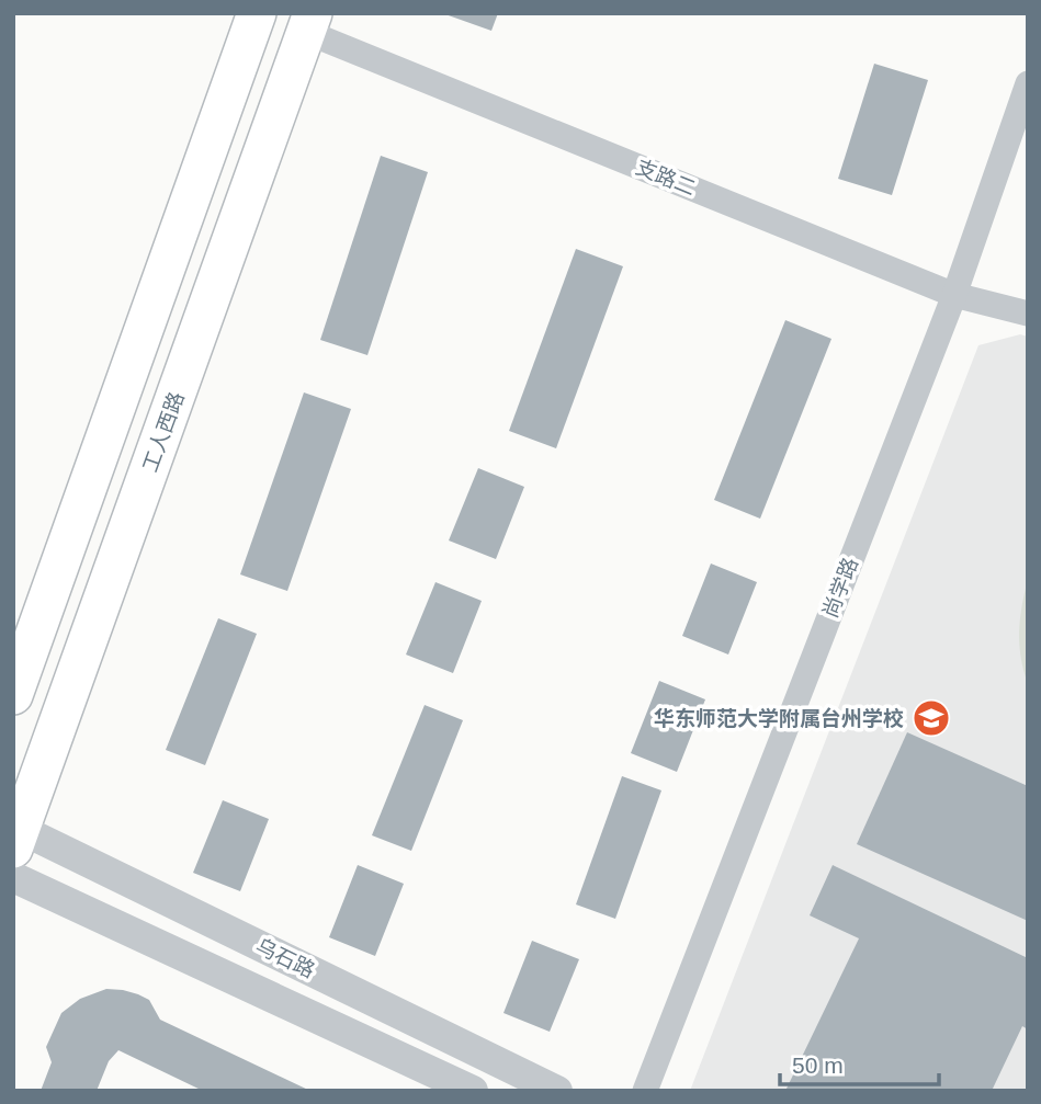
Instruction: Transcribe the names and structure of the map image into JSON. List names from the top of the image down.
{
  "streets": {
    "main road": ["工人西路"],
    "street": ["支路二", "尚学路", "乌石路"]
  },
  "crossings": [
    ["支路二", "工人西路"],
    ["支路二", "尚学路"],
    ["工人西路", "乌石路"]
  ],
  "places": {
    "school or university": ["华东师范大学附属台州学校"]
  },
  "scale_bar": "50 m"
}
